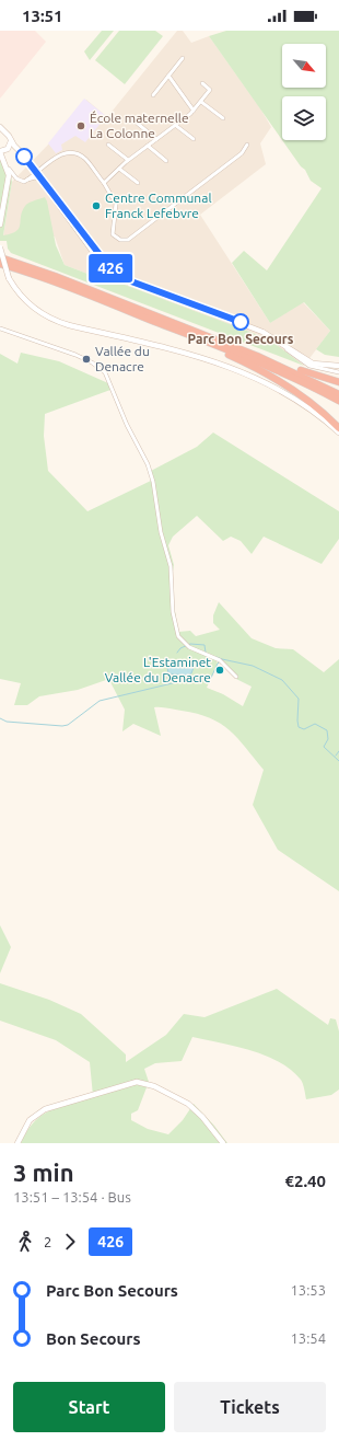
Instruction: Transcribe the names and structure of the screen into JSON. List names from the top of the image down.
{
  "places": [
    "École maternelle La Colonne",
    "Centre Communal Franck Lefebvre",
    "Parc Bon Secours",
    "Vallée du Denacre",
    "L'Estaminet Vallée du Denacre"
  ],
  "lines": ["bus line 426"],
  "north": "bottom right",
  "page": {
    "status": "13:51",
    "on_map": "426",
    "heading": ["3 min", "13:51 – 13:54 · Bus", "€2.40"],
    "legs": ["2", "426"],
    "list": [
      {
        "name": "Parc Bon Secours",
        "value": "13:53"
      },
      {
        "name": "Bon Secours",
        "value": "13:54"
      }
    ],
    "buttons": ["Start", "Tickets"]
  }
}
